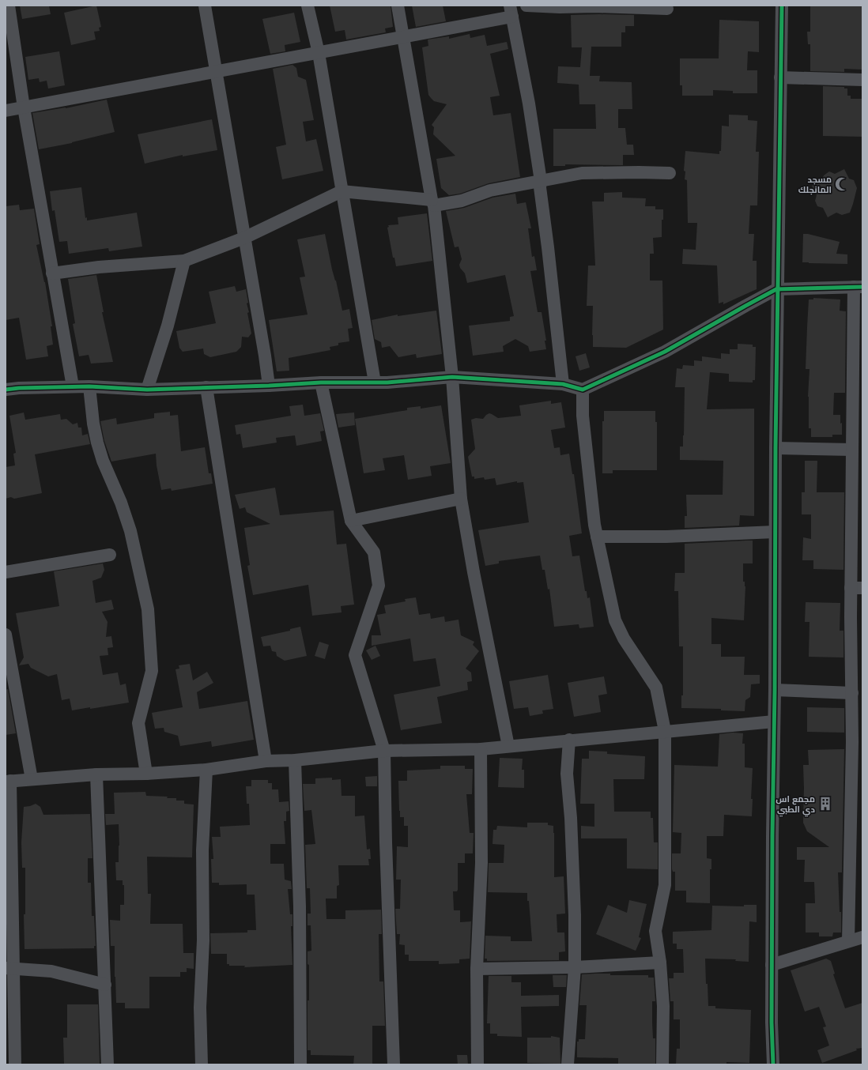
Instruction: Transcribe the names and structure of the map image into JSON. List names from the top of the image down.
{
  "places": {
    "mosque": ["مسجد المانجلك"],
    "building": ["مجمع اس دي الطبي"]
  }
}
